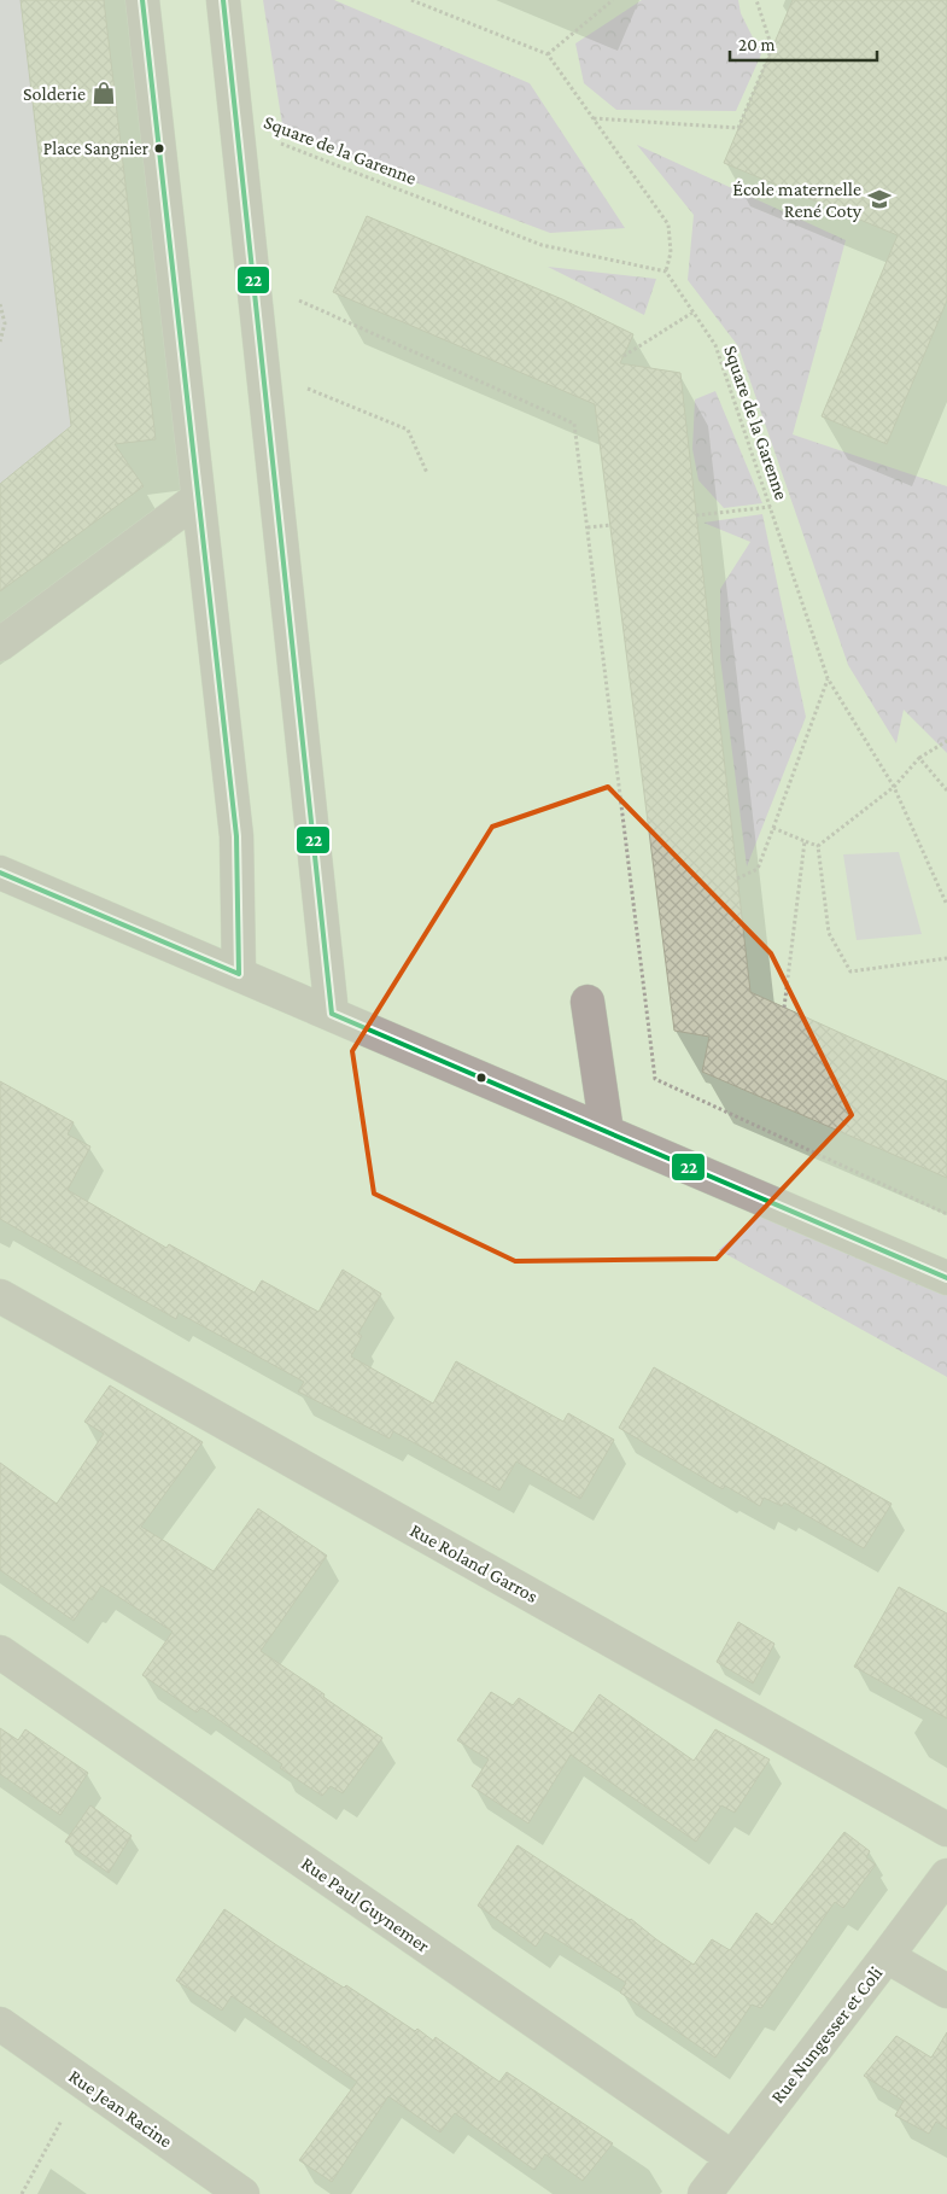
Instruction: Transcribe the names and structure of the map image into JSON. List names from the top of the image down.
{
  "streets": {
    "street": [
      "Rue Roland Garros",
      "Rue Paul Guynemer",
      "Rue Nungesser et Coli",
      "Rue Jean Racine"
    ],
    "path": ["Square de la Garenne"]
  },
  "crossings": [
    ["Rue Paul Guynemer", "Rue Nungesser et Coli"]
  ],
  "places": {
    "shop": ["Solderie"],
    "other": ["Place Sangnier"],
    "school or university": ["École maternelle René Coty"]
  },
  "lines": ["transit line 22"],
  "scale_bar": "20 m"
}
